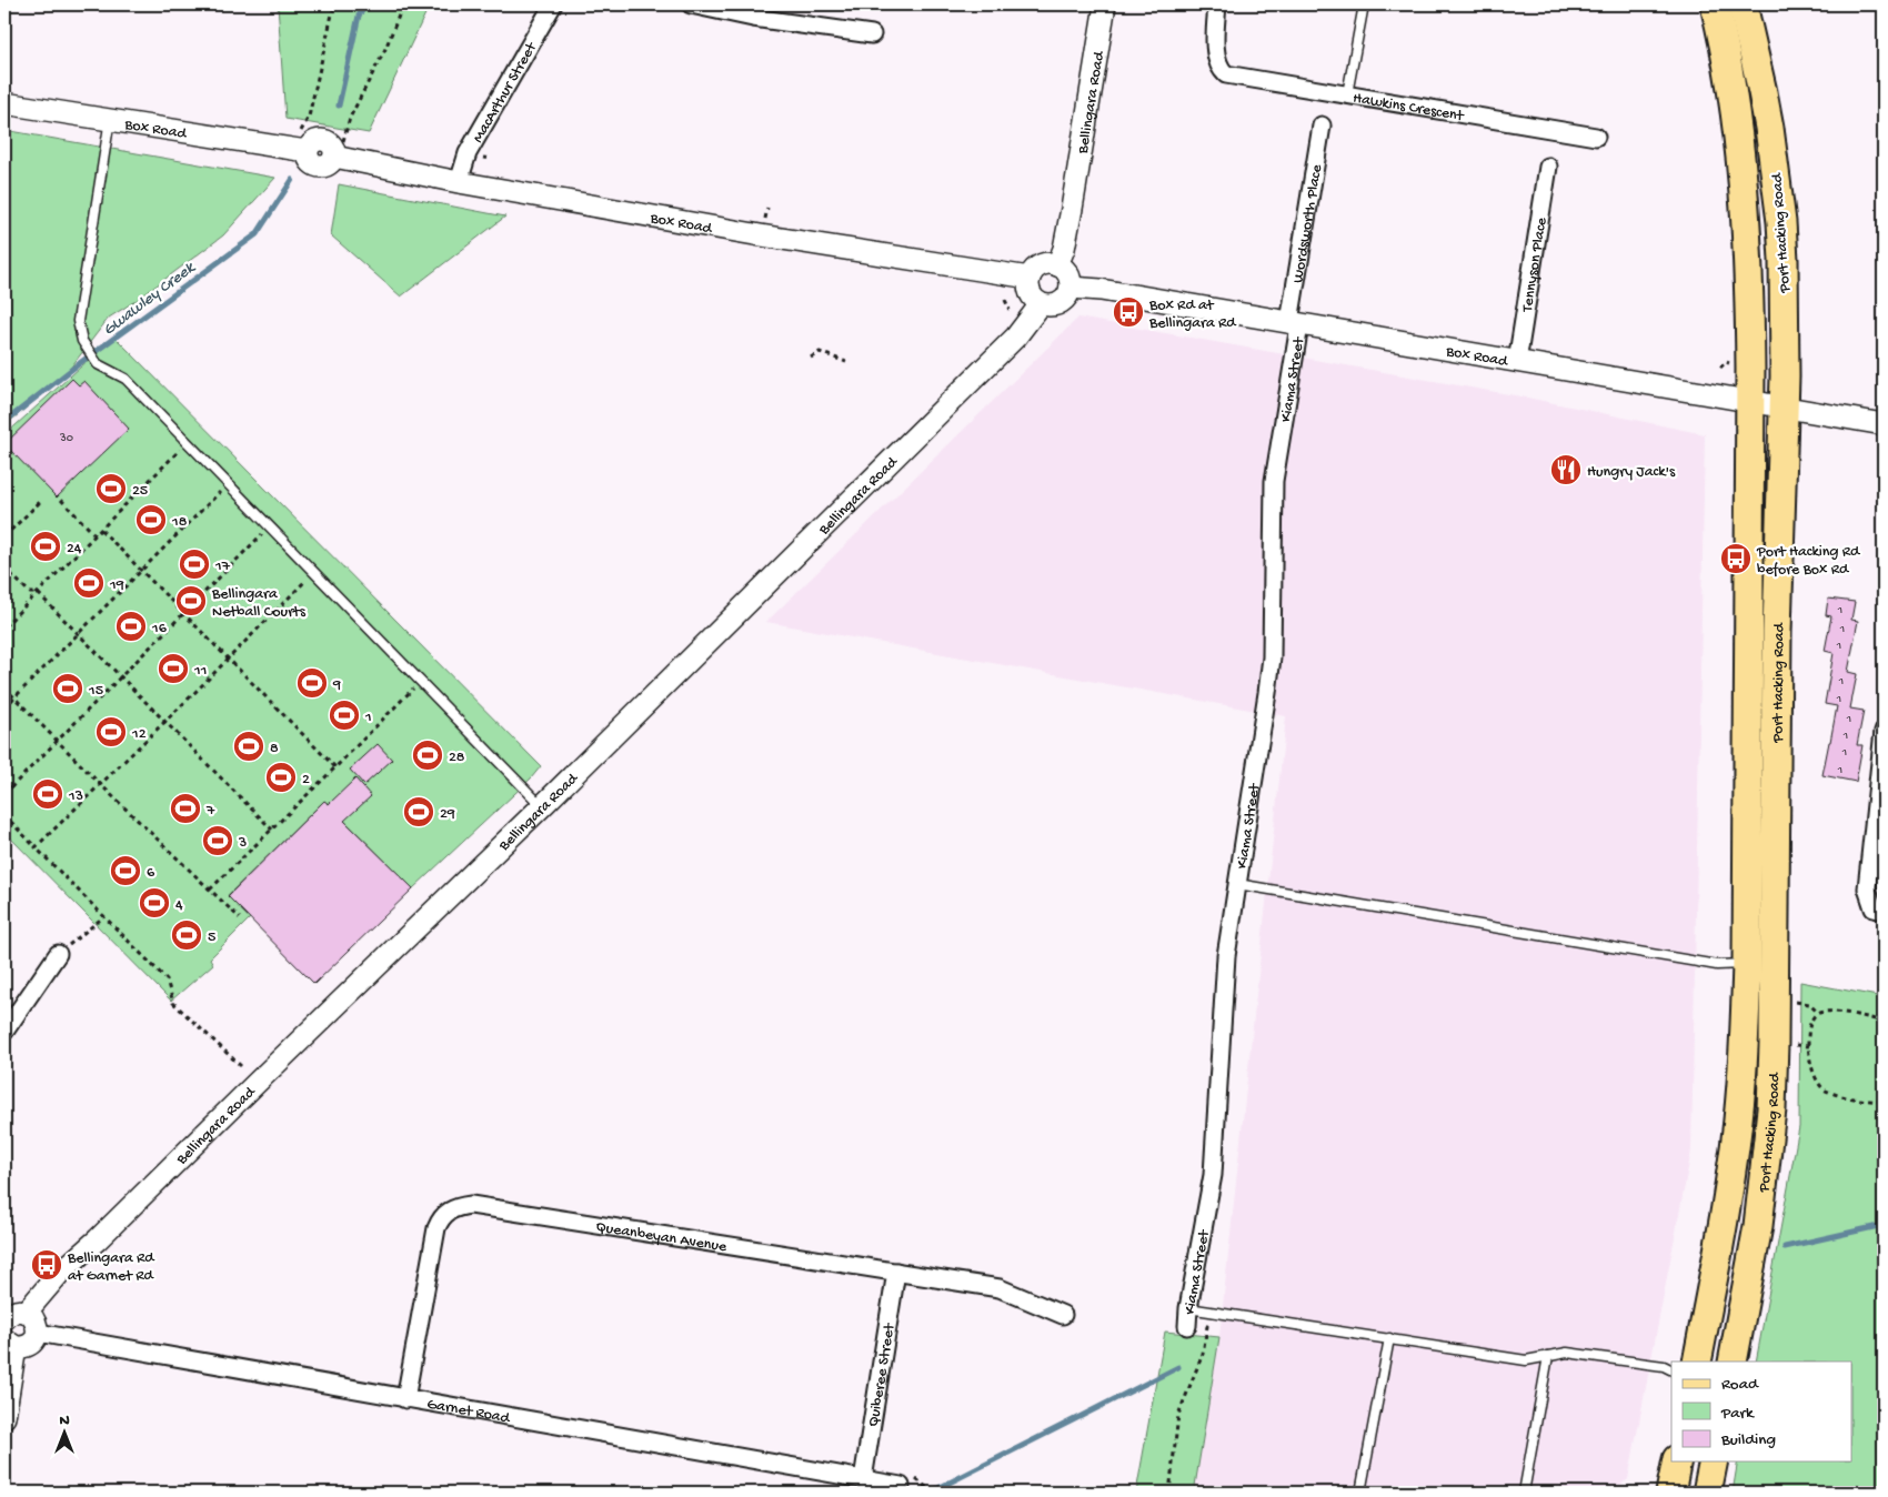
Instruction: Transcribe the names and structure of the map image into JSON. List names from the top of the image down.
{
  "streets": {
    "main road": ["Port Hacking Road"],
    "street": [
      "MacArthur Street",
      "Bellingara Road",
      "Hawkins Crescent",
      "Box Road",
      "Wordsworth Place",
      "Tennyson Place",
      "Kiama Street",
      "Queanbeyan Avenue",
      "Quiberee Street",
      "Garnet Road"
    ]
  },
  "crossings": [
    ["MacArthur Street", "Box Road"],
    ["Bellingara Road", "Box Road"],
    ["Box Road", "Wordsworth Place"],
    ["Box Road", "Port Hacking Road"],
    ["Box Road", "Tennyson Place"],
    ["Box Road", "Kiama Street"],
    ["Wordsworth Place", "Kiama Street"],
    ["Queanbeyan Avenue", "Quiberee Street"],
    ["Queanbeyan Avenue", "Garnet Road"],
    ["Quiberee Street", "Garnet Road"]
  ],
  "water": ["Gwawley Creek"],
  "places": {
    "bus stop": ["Box Rd at Bellingara Rd", "Port Hacking Rd before Box Rd", "Bellingara Rd at Garnet Rd"],
    "restaurant": ["Hungry Jack's"],
    "sports": [
      "25",
      "18",
      "24",
      "17",
      "19",
      "Bellingara Netball Courts",
      "16",
      "11",
      "9",
      "15",
      "1",
      "12",
      "8",
      "28",
      "2",
      "13",
      "7",
      "29",
      "3",
      "6",
      "4",
      "5"
    ]
  },
  "house_numbers": [
    "30",
    "1",
    "1",
    "1",
    "1",
    "1",
    "1",
    "1",
    "1",
    "1"
  ],
  "legend": ["Road", "Park", "Building"],
  "north": "top"
}
